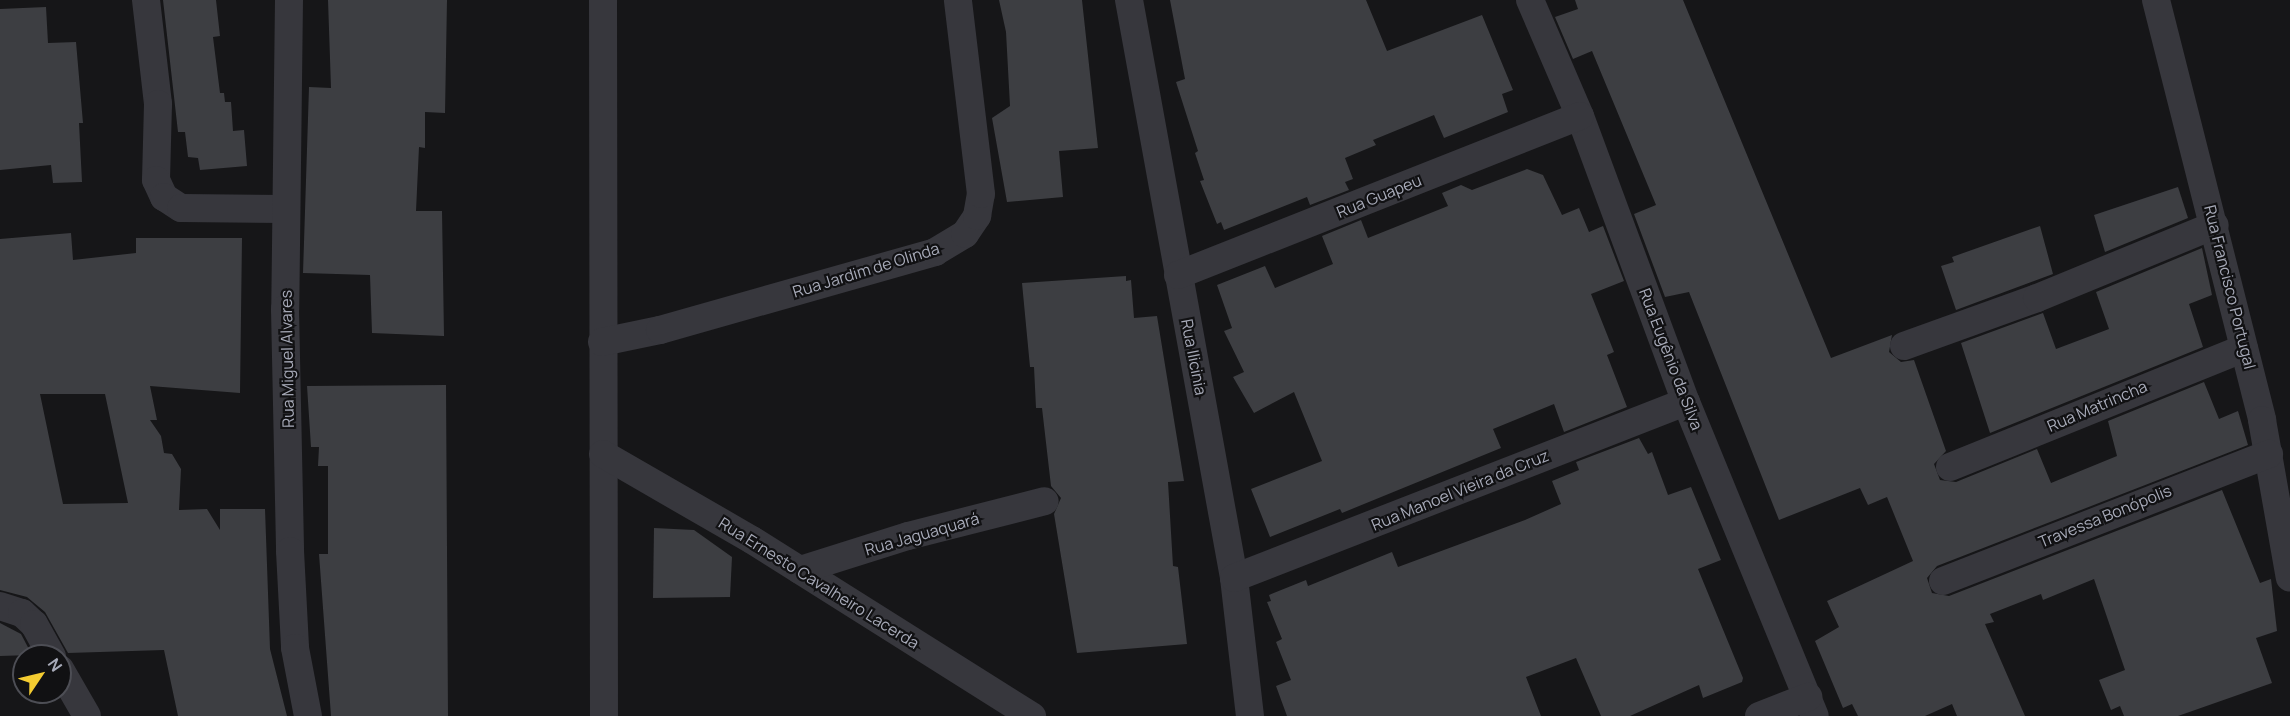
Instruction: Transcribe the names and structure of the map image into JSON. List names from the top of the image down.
{
  "streets": {
    "street": [
      "Rua Guapeu",
      "Rua Jardim de Olinda",
      "Rua Francisco Portugal",
      "Rua Ilicinia",
      "Rua Miguel Alvares",
      "Rua Eugênio da Silva",
      "Rua Matrincha",
      "Rua Manoel Vieira da Cruz",
      "Travessa Bonópolis",
      "Rua Jaguaquará",
      "Rua Ernesto Cavalheiro Lacerda"
    ]
  },
  "crossings": [
    ["Rua Guapeu", "Rua Ilicinia"],
    ["Rua Guapeu", "Rua Eugênio da Silva"],
    ["Rua Francisco Portugal", "Rua Matrincha"],
    ["Rua Francisco Portugal", "Travessa Bonópolis"],
    ["Rua Ilicinia", "Rua Manoel Vieira da Cruz"],
    ["Rua Eugênio da Silva", "Rua Manoel Vieira da Cruz"],
    ["Rua Jaguaquará", "Rua Ernesto Cavalheiro Lacerda"]
  ],
  "north": "top right"
}
